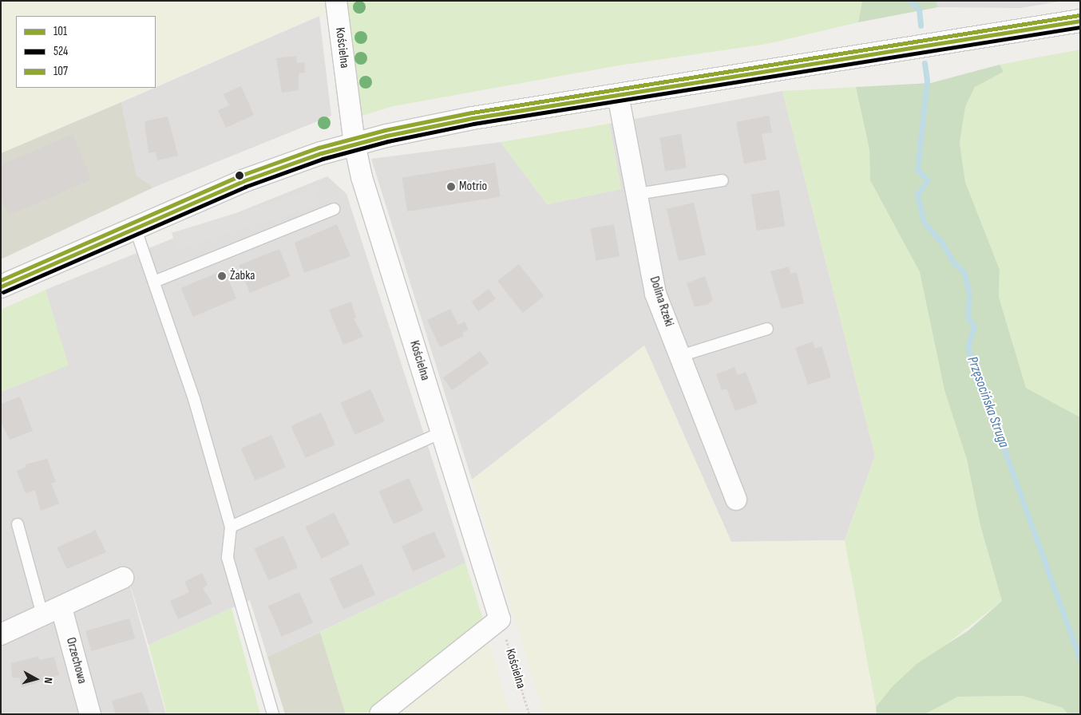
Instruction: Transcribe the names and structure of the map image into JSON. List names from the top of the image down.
{
  "streets": {
    "street": ["Kościelna", "Dolina Rzeki", "Orzechowa"]
  },
  "water": ["Przęsocińska Struga"],
  "places": ["Motrio", "Żabka"],
  "lines": ["transit line 107", "transit line 101", "transit line 524"],
  "legend": ["101", "524", "107"],
  "north": "right"
}
